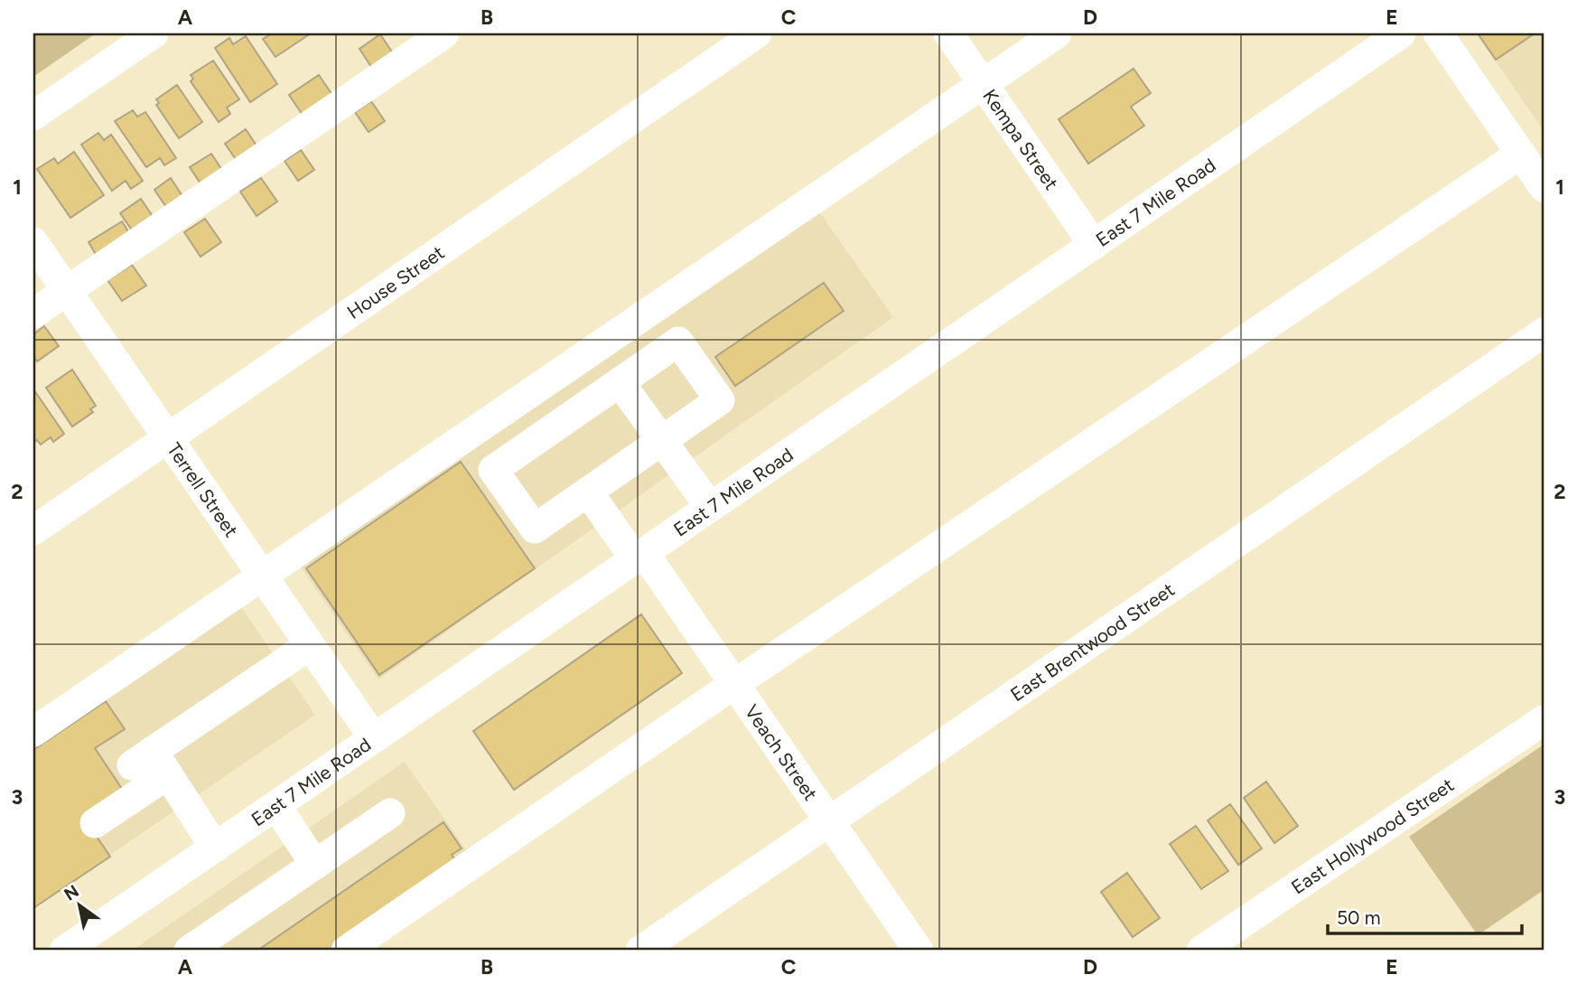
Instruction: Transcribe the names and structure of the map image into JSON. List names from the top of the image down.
{
  "streets": {
    "street": [
      "Kempa Street",
      "East 7 Mile Road",
      "House Street",
      "Terrell Street",
      "East Brentwood Street",
      "Veach Street",
      "East Hollywood Street"
    ]
  },
  "crossings": [
    ["Kempa Street", "East 7 Mile Road"],
    ["East 7 Mile Road", "Terrell Street"],
    ["East 7 Mile Road", "Veach Street"],
    ["House Street", "Terrell Street"],
    ["East Brentwood Street", "Veach Street"]
  ],
  "scale_bar": "50 m",
  "north": "top left",
  "grid": {
    "columns": [
      "A",
      "B",
      "C",
      "D",
      "E"
    ],
    "rows": ["1", "2", "3"]
  }
}
